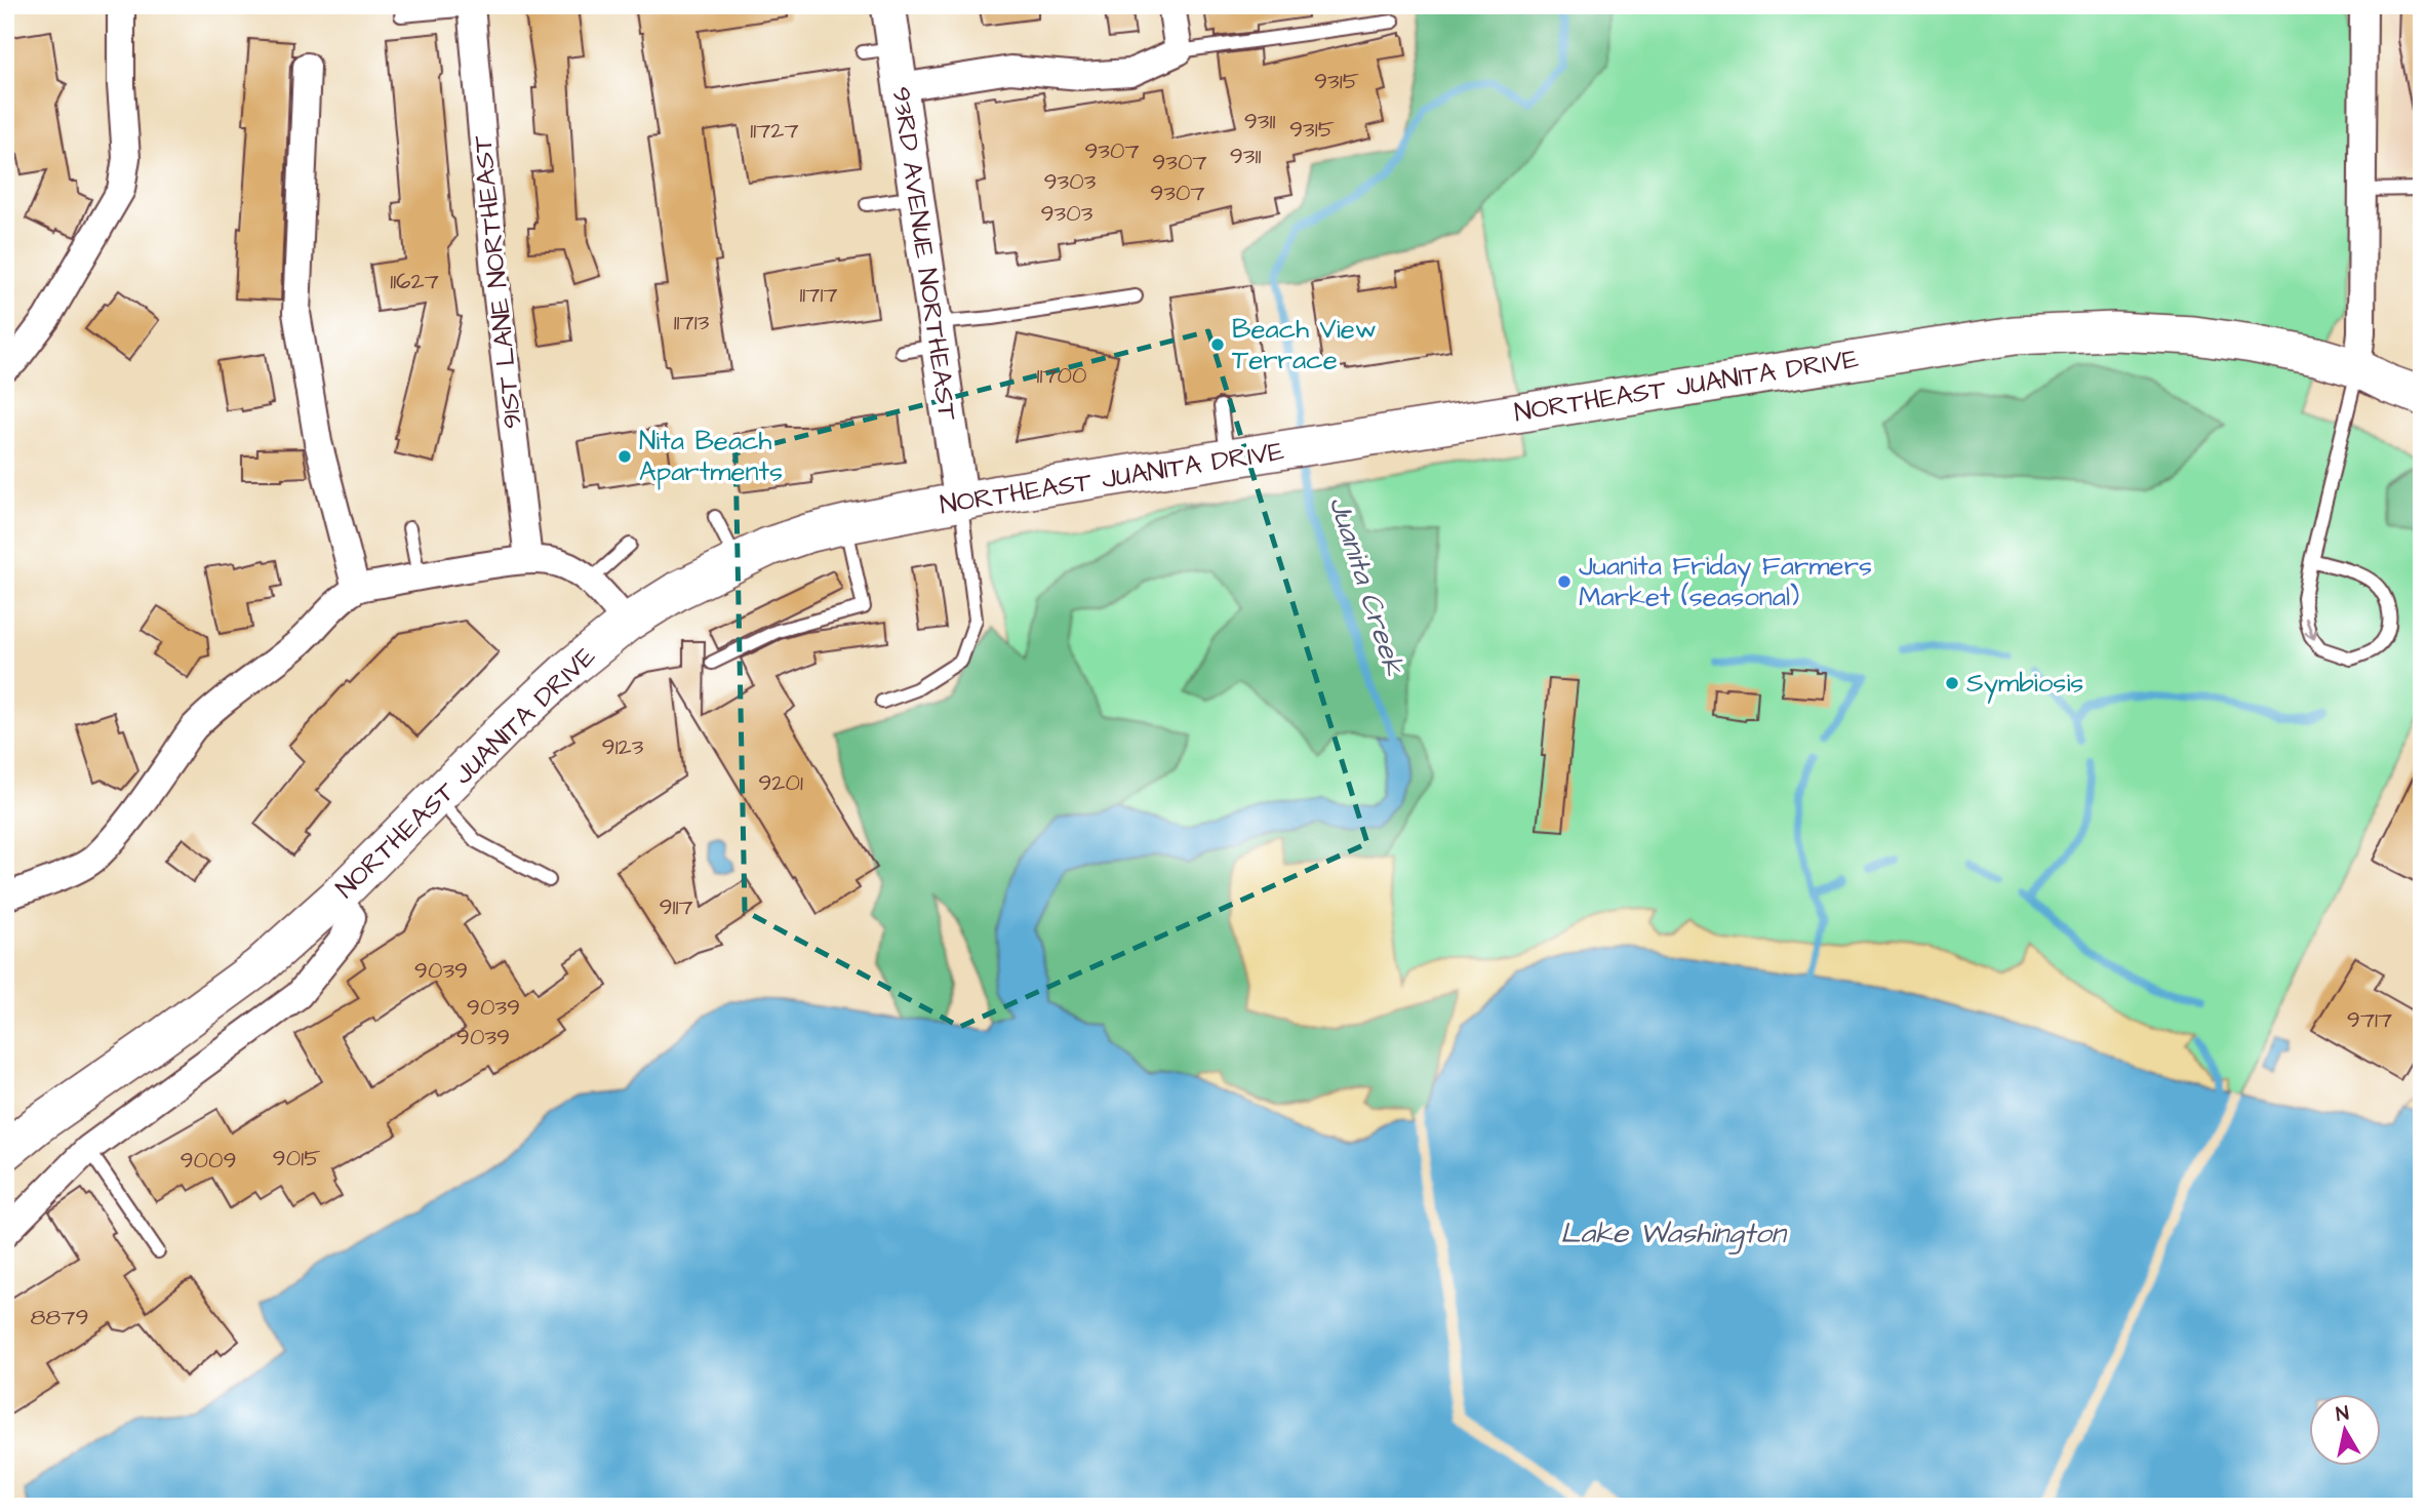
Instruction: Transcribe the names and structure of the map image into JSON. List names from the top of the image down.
{
  "streets": {
    "main road": ["NORTHEAST JUANITA DRIVE"],
    "street": ["93RD AVENUE NORTHEAST", "91ST LANE NORTHEAST"]
  },
  "crossings": [
    ["93RD AVENUE NORTHEAST", "NORTHEAST JUANITA DRIVE"]
  ],
  "water": ["Juanita Creek", "Lake Washington"],
  "places": [
    "Beach View Terrace",
    "Nita Beach Apartments",
    "Juanita Friday Farmers Market (seasonal)",
    "Symbiosis"
  ],
  "house_numbers": [
    "9315",
    "9311",
    "9315",
    "11727",
    "9307",
    "9311",
    "9307",
    "9303",
    "9307",
    "9303",
    "11627",
    "11717",
    "11713",
    "11700",
    "9123",
    "9201",
    "9117",
    "9039",
    "9039",
    "9717",
    "9039",
    "9015",
    "9009",
    "8879"
  ],
  "north": "top"
}
